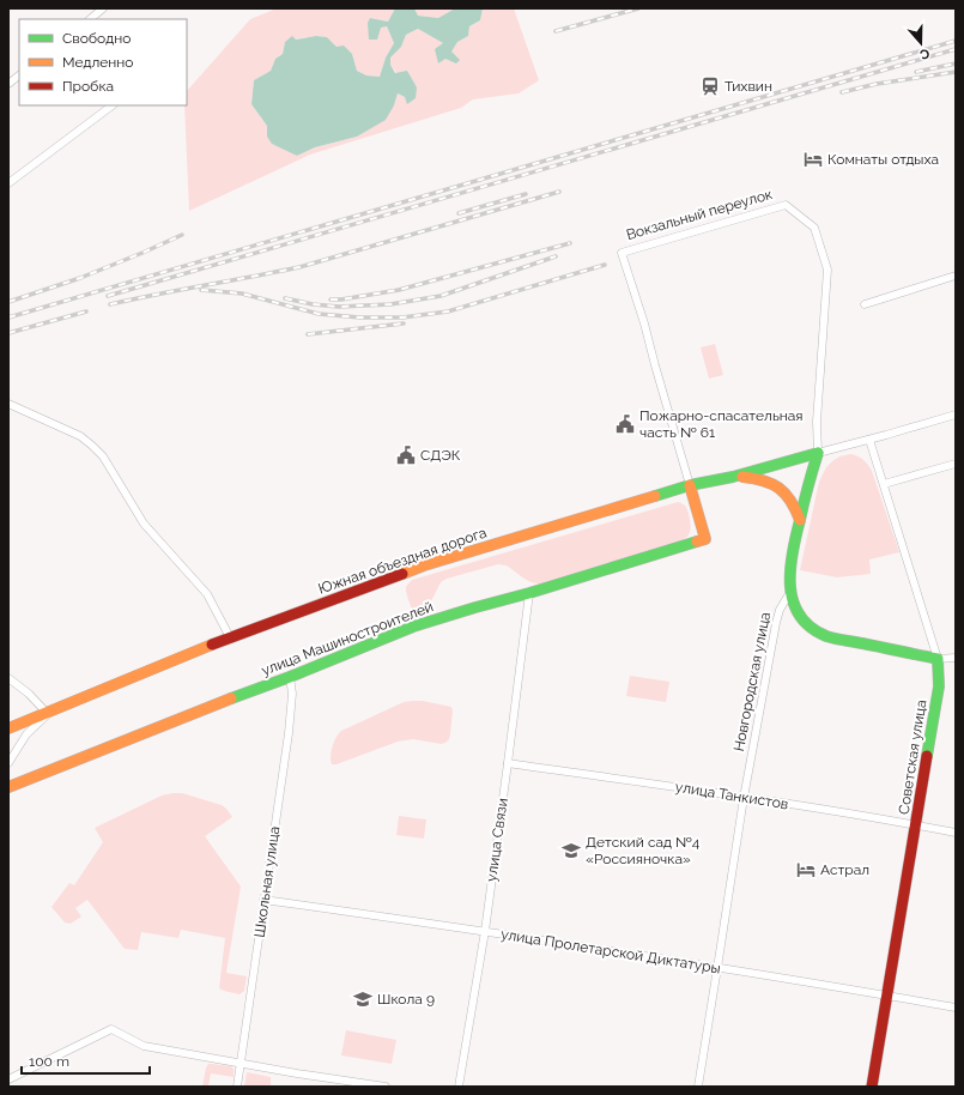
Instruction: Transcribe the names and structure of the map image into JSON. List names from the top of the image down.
{
  "streets": {
    "main road": [
      "Вокзальный переулок",
      "Южная объездная дорога",
      "улица Машиностроителей",
      "Новгородская улица",
      "Советская улица"
    ],
    "street": [
      "улица Танкистов",
      "улица Связи",
      "Школьная улица",
      "улица Пролетарской Диктатуры"
    ]
  },
  "crossings": [
    ["Вокзальный переулок", "Южная объездная дорога"],
    ["Вокзальный переулок", "улица Машиностроителей"],
    ["Вокзальный переулок", "Новгородская улица"],
    ["Южная объездная дорога", "Новгородская улица"],
    ["улица Машиностроителей", "улица Связи"],
    ["улица Машиностроителей", "Школьная улица"],
    ["Новгородская улица", "улица Танкистов"],
    ["Новгородская улица", "улица Пролетарской Диктатуры"],
    ["Советская улица", "улица Танкистов"],
    ["Советская улица", "улица Пролетарской Диктатуры"],
    ["улица Танкистов", "улица Связи"],
    ["улица Связи", "улица Пролетарской Диктатуры"],
    ["Школьная улица", "улица Пролетарской Диктатуры"]
  ],
  "places": {
    "station": ["Тихвин"],
    "hotel": ["Комнаты отдыха", "Астрал"],
    "public building": ["Пожарно-спасательная часть № 61", "СДЭК"],
    "school or university": ["Детский сад №4 «Россияночка»", "Школа 9"]
  },
  "legend": ["Свободно", "Медленно", "Пробка"],
  "scale_bar": "100 m",
  "north": "bottom"
}
